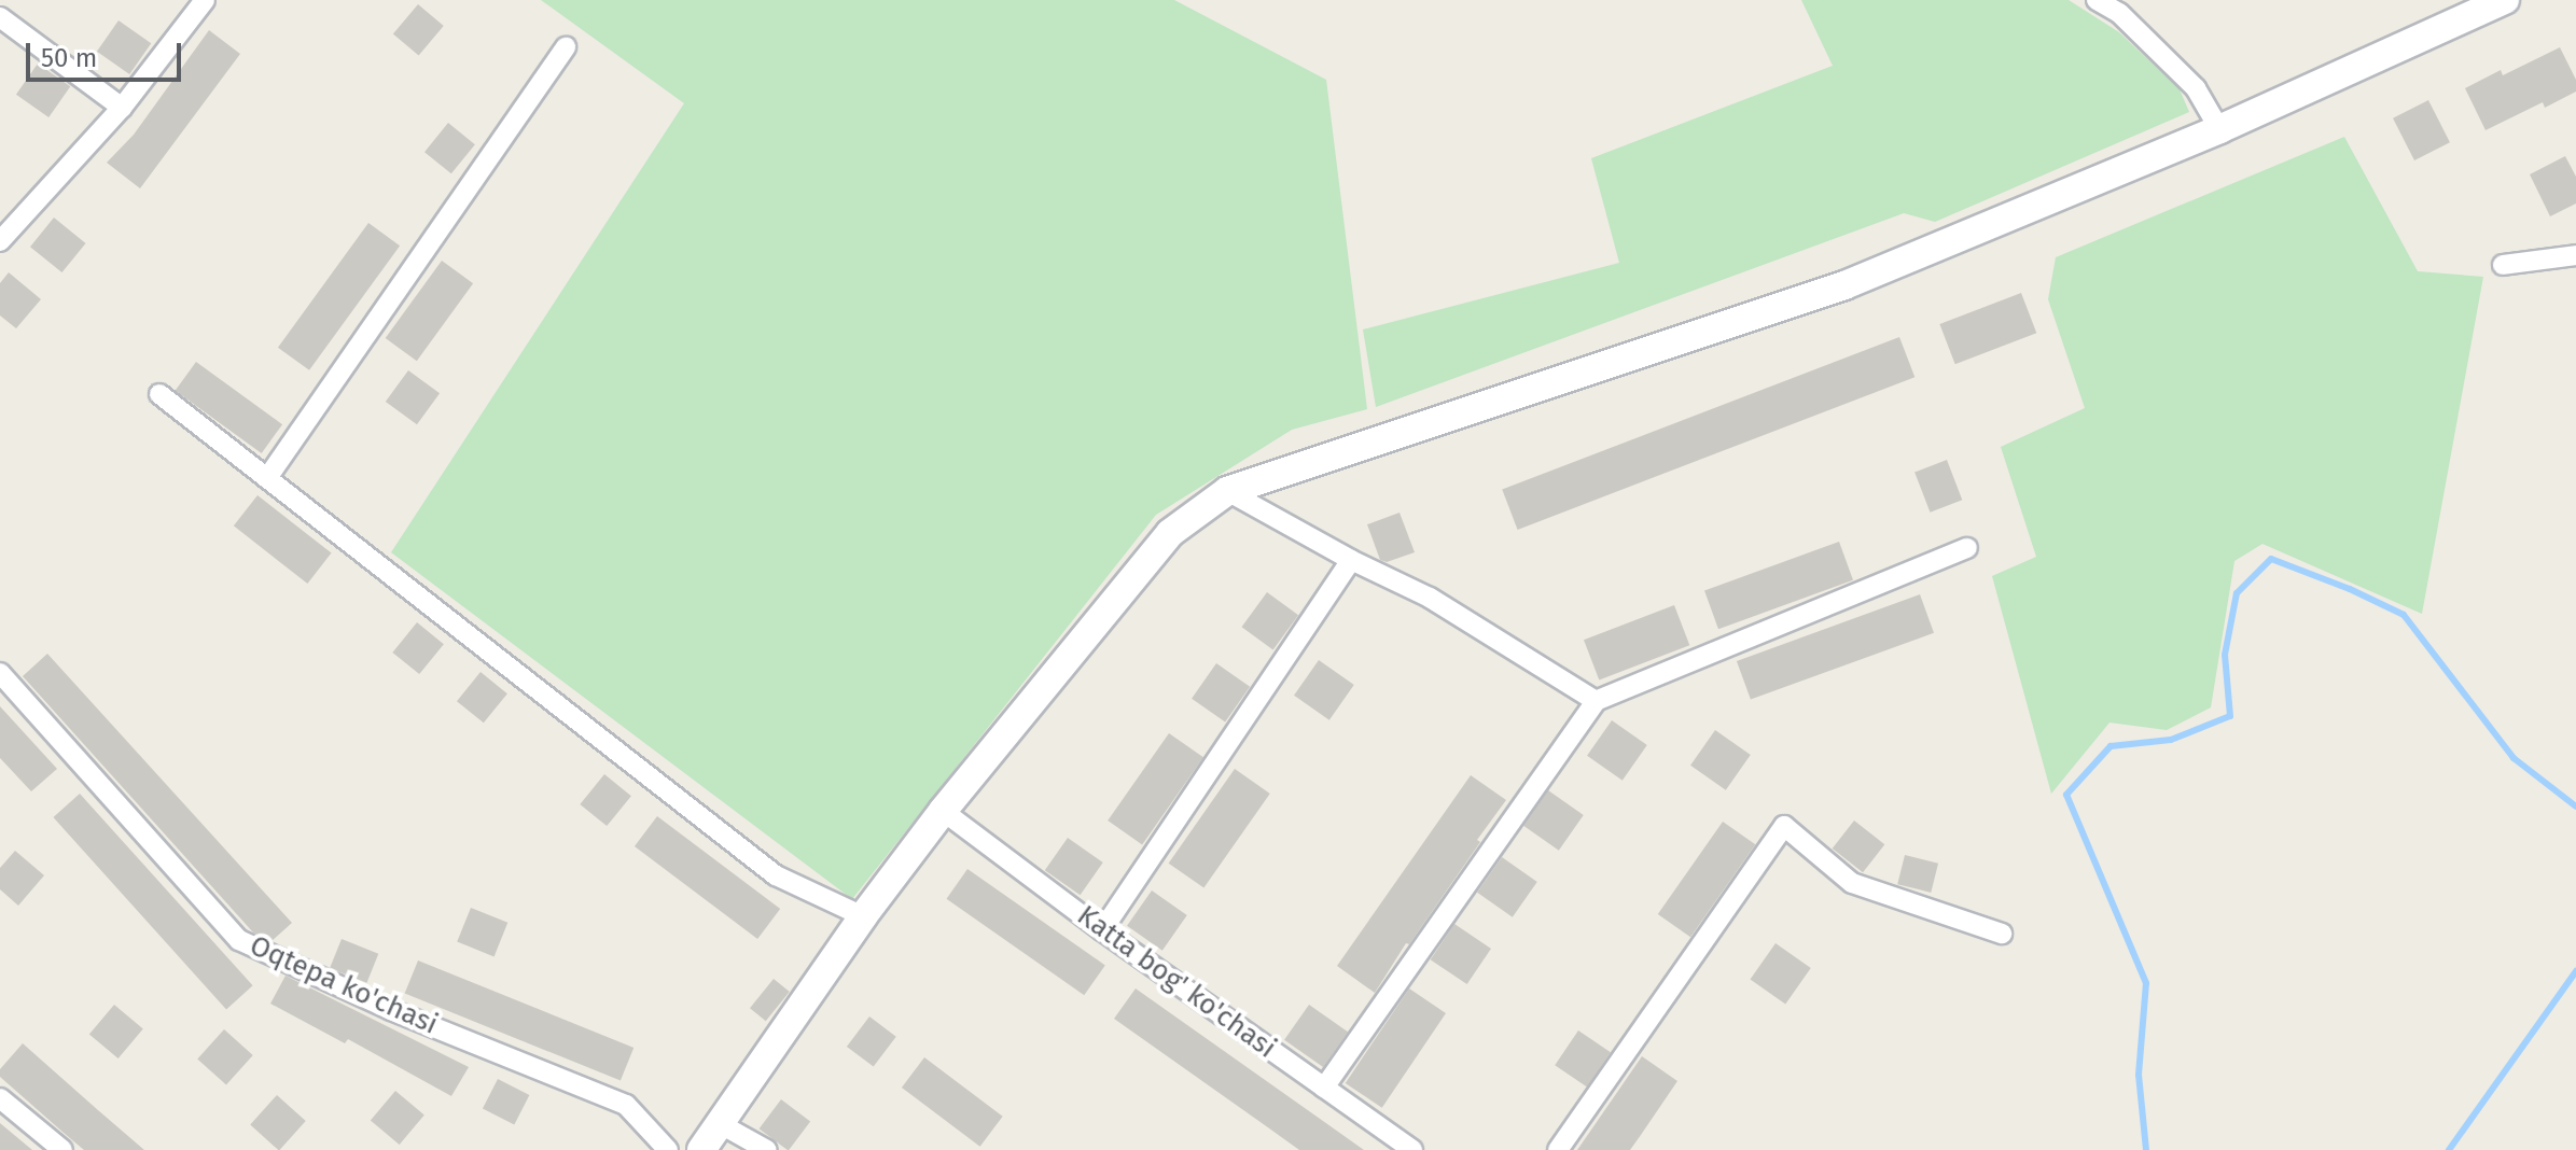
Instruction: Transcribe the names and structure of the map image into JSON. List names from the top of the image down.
{
  "streets": {
    "street": ["Katta bog' ko'chasi", "Oqtepa ko'chasi"]
  },
  "scale_bar": "50 m"
}
